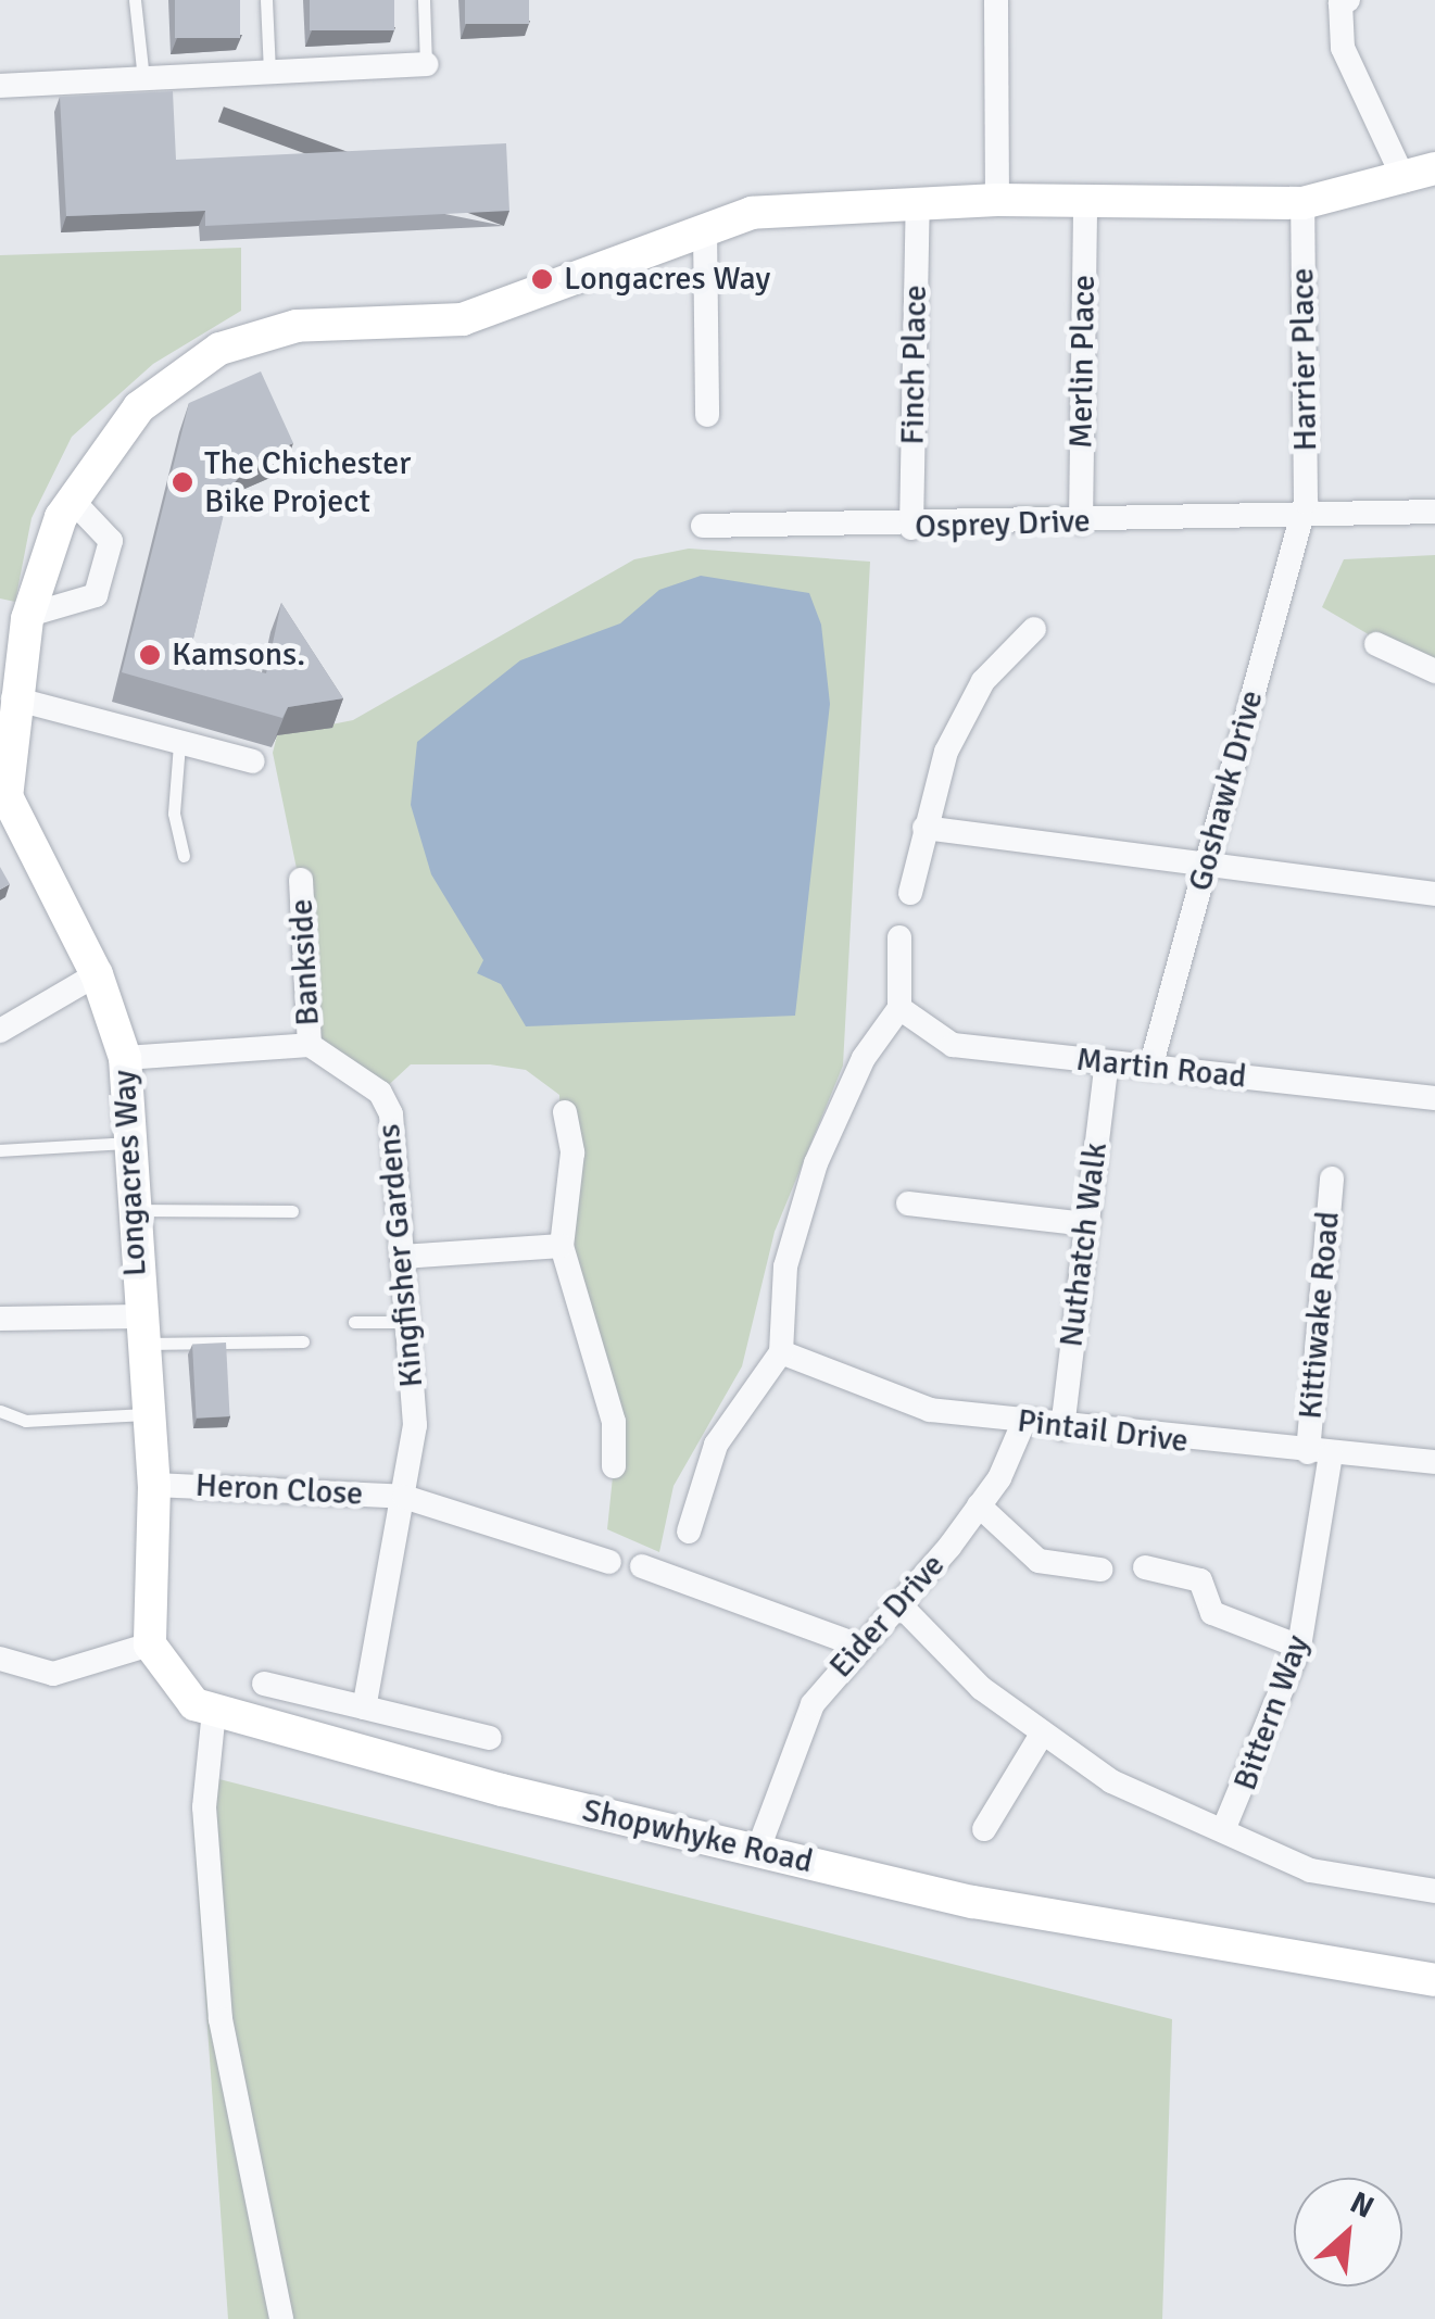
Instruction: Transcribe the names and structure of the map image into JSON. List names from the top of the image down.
{
  "streets": {
    "main road": ["Longacres Way", "Shopwhyke Road"],
    "street": [
      "Harrier Place",
      "Merlin Place",
      "Finch Place",
      "Osprey Drive",
      "Goshawk Drive",
      "Bankside",
      "Martin Road",
      "Nuthatch Walk",
      "Kingfisher Gardens",
      "Kittiwake Road",
      "Pintail Drive",
      "Heron Close",
      "Eider Drive",
      "Bittern Way"
    ]
  },
  "crossings": [
    ["Harrier Place", "Osprey Drive"],
    ["Harrier Place", "Goshawk Drive"],
    ["Harrier Place", "Longacres Way"],
    ["Merlin Place", "Osprey Drive"],
    ["Merlin Place", "Longacres Way"],
    ["Finch Place", "Osprey Drive"],
    ["Finch Place", "Longacres Way"],
    ["Osprey Drive", "Goshawk Drive"],
    ["Goshawk Drive", "Martin Road"],
    ["Bankside", "Kingfisher Gardens"],
    ["Martin Road", "Nuthatch Walk"],
    ["Longacres Way", "Heron Close"],
    ["Longacres Way", "Shopwhyke Road"],
    ["Nuthatch Walk", "Pintail Drive"],
    ["Kingfisher Gardens", "Heron Close"],
    ["Kittiwake Road", "Pintail Drive"],
    ["Kittiwake Road", "Bittern Way"],
    ["Pintail Drive", "Eider Drive"],
    ["Pintail Drive", "Bittern Way"],
    ["Eider Drive", "Bittern Way"],
    ["Eider Drive", "Shopwhyke Road"]
  ],
  "places": ["Longacres Way", "The Chichester Bike Project", "Kamsons."],
  "north": "top right"
}
